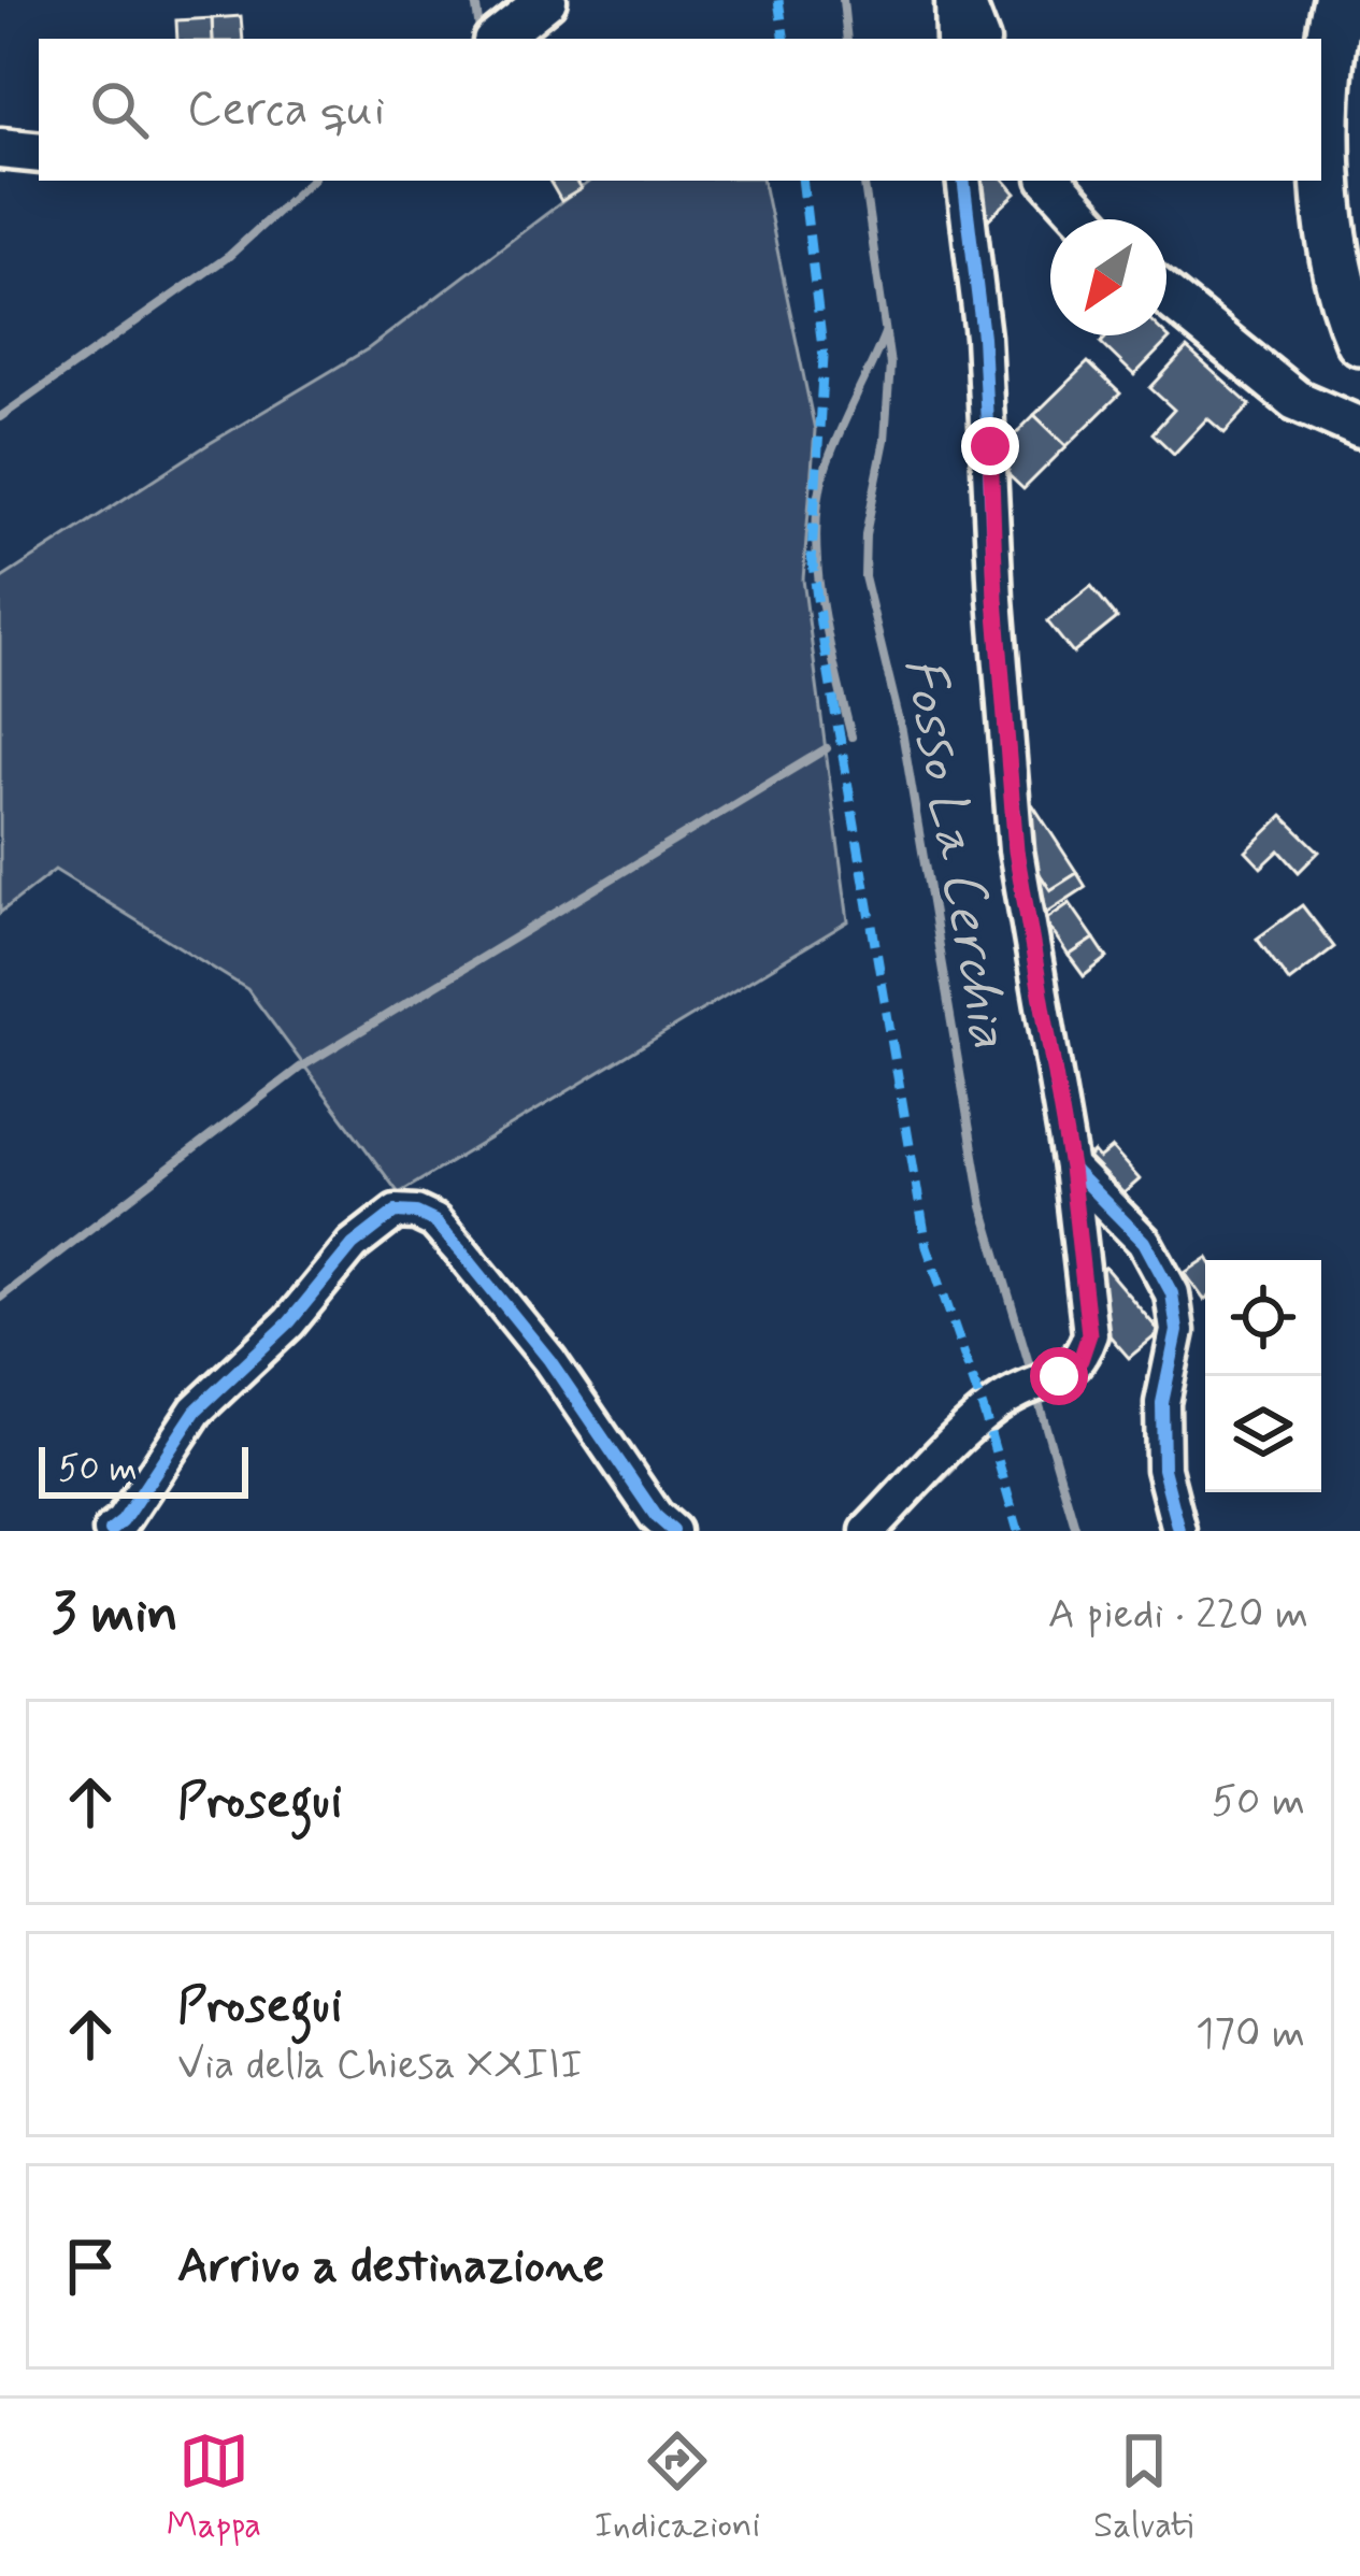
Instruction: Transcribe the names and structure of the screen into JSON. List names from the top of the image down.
{
  "water": ["Fosso La Cerchia"],
  "scale_bar": "50 m",
  "north": "bottom left",
  "page": {
    "search": "Cerca qui",
    "scale": "50 m",
    "heading": ["3 min", "A piedi · 220 m"],
    "list": [
      ["Prosegui", "50 m"],
      ["Prosegui", "Via della Chiesa XXIII", "170 m"],
      "Arrivo a destinazione"
    ],
    "nav": ["Mappa", "Indicazioni", "Salvati"]
  }
}
